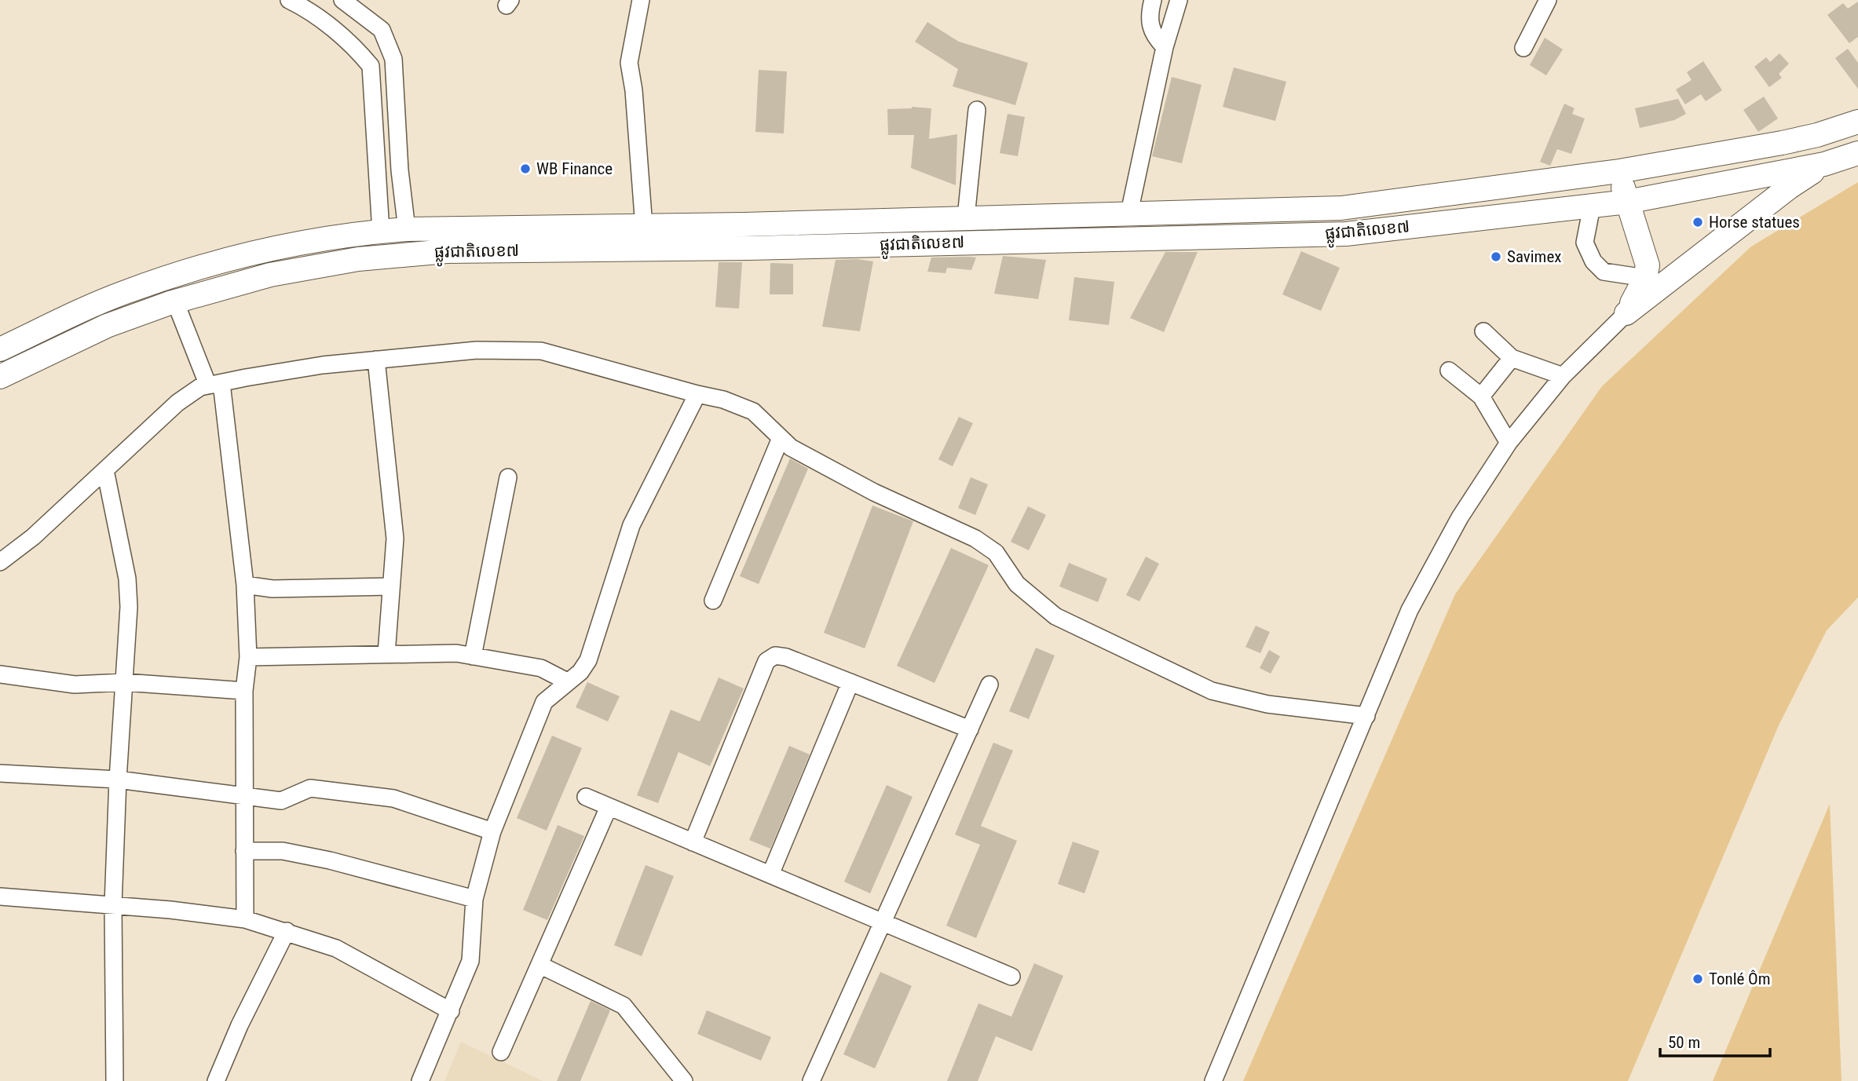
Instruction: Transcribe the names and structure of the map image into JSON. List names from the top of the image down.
{
  "streets": {
    "highway": ["ផ្លូវជាតិលេខ៧"]
  },
  "places": [
    "WB Finance",
    "Horse statues",
    "Savimex",
    "Tonlé Ôm"
  ],
  "scale_bar": "50 m"
}
